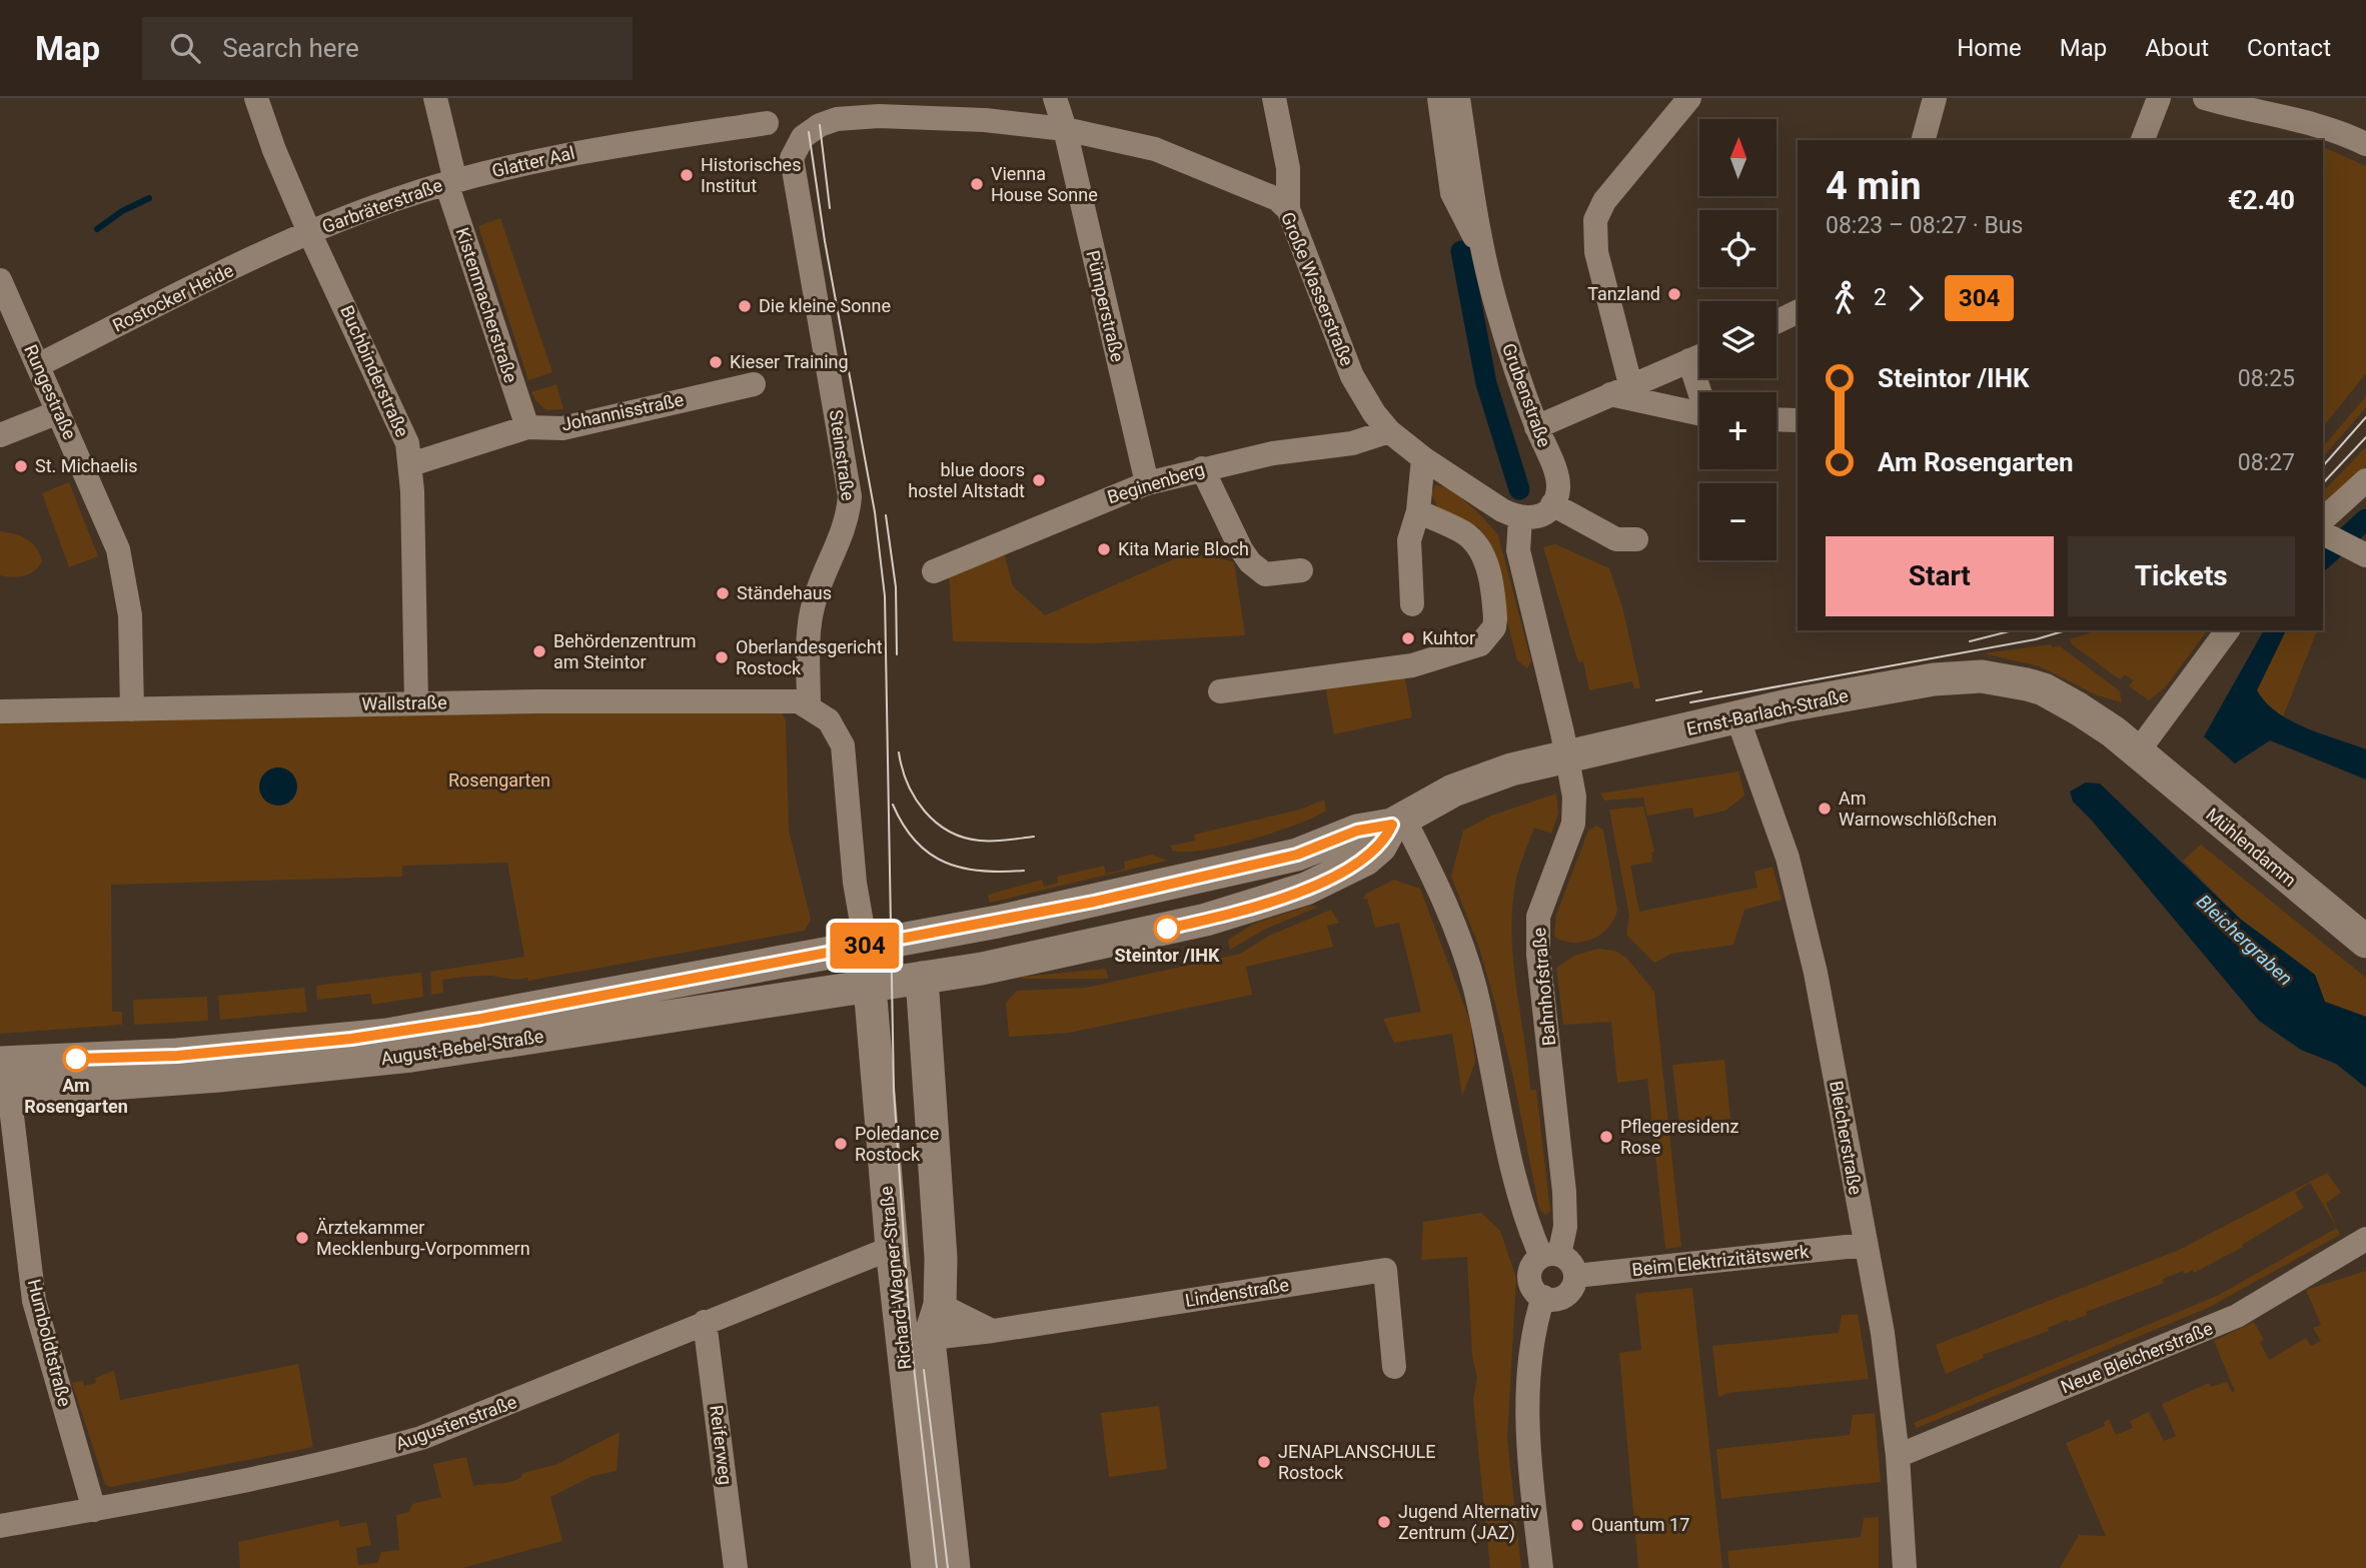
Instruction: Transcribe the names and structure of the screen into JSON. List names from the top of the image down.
{
  "streets": {
    "main road": [
      "Ernst-Barlach-Straße",
      "Mühlendamm",
      "August-Bebel-Straße",
      "Richard-Wagner-Straße"
    ],
    "street": [
      "Glatter Aal",
      "Garbräterstraße",
      "Große Wasserstraße",
      "Rostocker Heide",
      "Kistenmacherstraße",
      "Pümperstraße",
      "Buchbinderstraße",
      "Rungestraße",
      "Grubenstraße",
      "Johannisstraße",
      "Steinstraße",
      "Beginenberg",
      "Wallstraße",
      "Bahnhofstraße",
      "Bleicherstraße",
      "Beim Elektrizitätswerk",
      "Lindenstraße",
      "Humboldtstraße",
      "Neue Bleicherstraße",
      "Augustenstraße",
      "Reiferweg"
    ]
  },
  "crossings": [
    ["Glatter Aal", "Garbräterstraße"],
    ["Glatter Aal", "Kistenmacherstraße"],
    ["Garbräterstraße", "Rostocker Heide"],
    ["Garbräterstraße", "Kistenmacherstraße"],
    ["Garbräterstraße", "Buchbinderstraße"],
    ["Große Wasserstraße", "Pümperstraße"],
    ["Große Wasserstraße", "Steinstraße"],
    ["Große Wasserstraße", "Beginenberg"],
    ["Große Wasserstraße", "Bahnhofstraße"],
    ["Rostocker Heide", "Buchbinderstraße"],
    ["Rostocker Heide", "Rungestraße"],
    ["Kistenmacherstraße", "Johannisstraße"],
    ["Pümperstraße", "Beginenberg"],
    ["Buchbinderstraße", "Johannisstraße"],
    ["Buchbinderstraße", "Wallstraße"],
    ["Rungestraße", "Wallstraße"],
    ["Steinstraße", "Wallstraße"],
    ["Ernst-Barlach-Straße", "Mühlendamm"],
    ["Ernst-Barlach-Straße", "August-Bebel-Straße"],
    ["Ernst-Barlach-Straße", "Bleicherstraße"],
    ["Ernst-Barlach-Straße", "Richard-Wagner-Straße"],
    ["Bahnhofstraße", "Beim Elektrizitätswerk"],
    ["August-Bebel-Straße", "Richard-Wagner-Straße"],
    ["August-Bebel-Straße", "Humboldtstraße"],
    ["Bleicherstraße", "Beim Elektrizitätswerk"],
    ["Bleicherstraße", "Neue Bleicherstraße"],
    ["Richard-Wagner-Straße", "Lindenstraße"],
    ["Richard-Wagner-Straße", "Augustenstraße"],
    ["Humboldtstraße", "Augustenstraße"],
    ["Augustenstraße", "Reiferweg"]
  ],
  "water": ["Bleichergraben"],
  "parks": ["Rosengarten"],
  "places": [
    "Historisches Institut",
    "Vienna House Sonne",
    "Tanzland",
    "Die kleine Sonne",
    "Kieser Training",
    "St. Michaelis",
    "blue doors hostel Altstadt",
    "Kita Marie Bloch",
    "Ständehaus",
    "Kuhtor",
    "Behördenzentrum am Steintor",
    "Oberlandesgericht Rostock",
    "Am Warnowschlößchen",
    "Steintor /IHK",
    "Am Rosengarten",
    "Pflegeresidenz Rose",
    "Poledance Rostock",
    "Ärztekammer Mecklenburg-Vorpommern",
    "JENAPLANSCHULE Rostock",
    "Jugend Alternativ Zentrum (JAZ)",
    "Quantum 17"
  ],
  "lines": ["bus line 304"],
  "north": "top",
  "page": {
    "header": "Map",
    "search": "Search here",
    "nav": [
      "Home",
      "Map",
      "About",
      "Contact"
    ],
    "on_map": "304",
    "map_buttons": ["+", "−"],
    "heading": ["4 min", "08:23 – 08:27 · Bus", "€2.40"],
    "legs": ["2", "304"],
    "list": [
      {
        "name": "Steintor /IHK",
        "value": "08:25"
      },
      {
        "name": "Am Rosengarten",
        "value": "08:27"
      }
    ],
    "buttons": ["Start", "Tickets"]
  }
}
